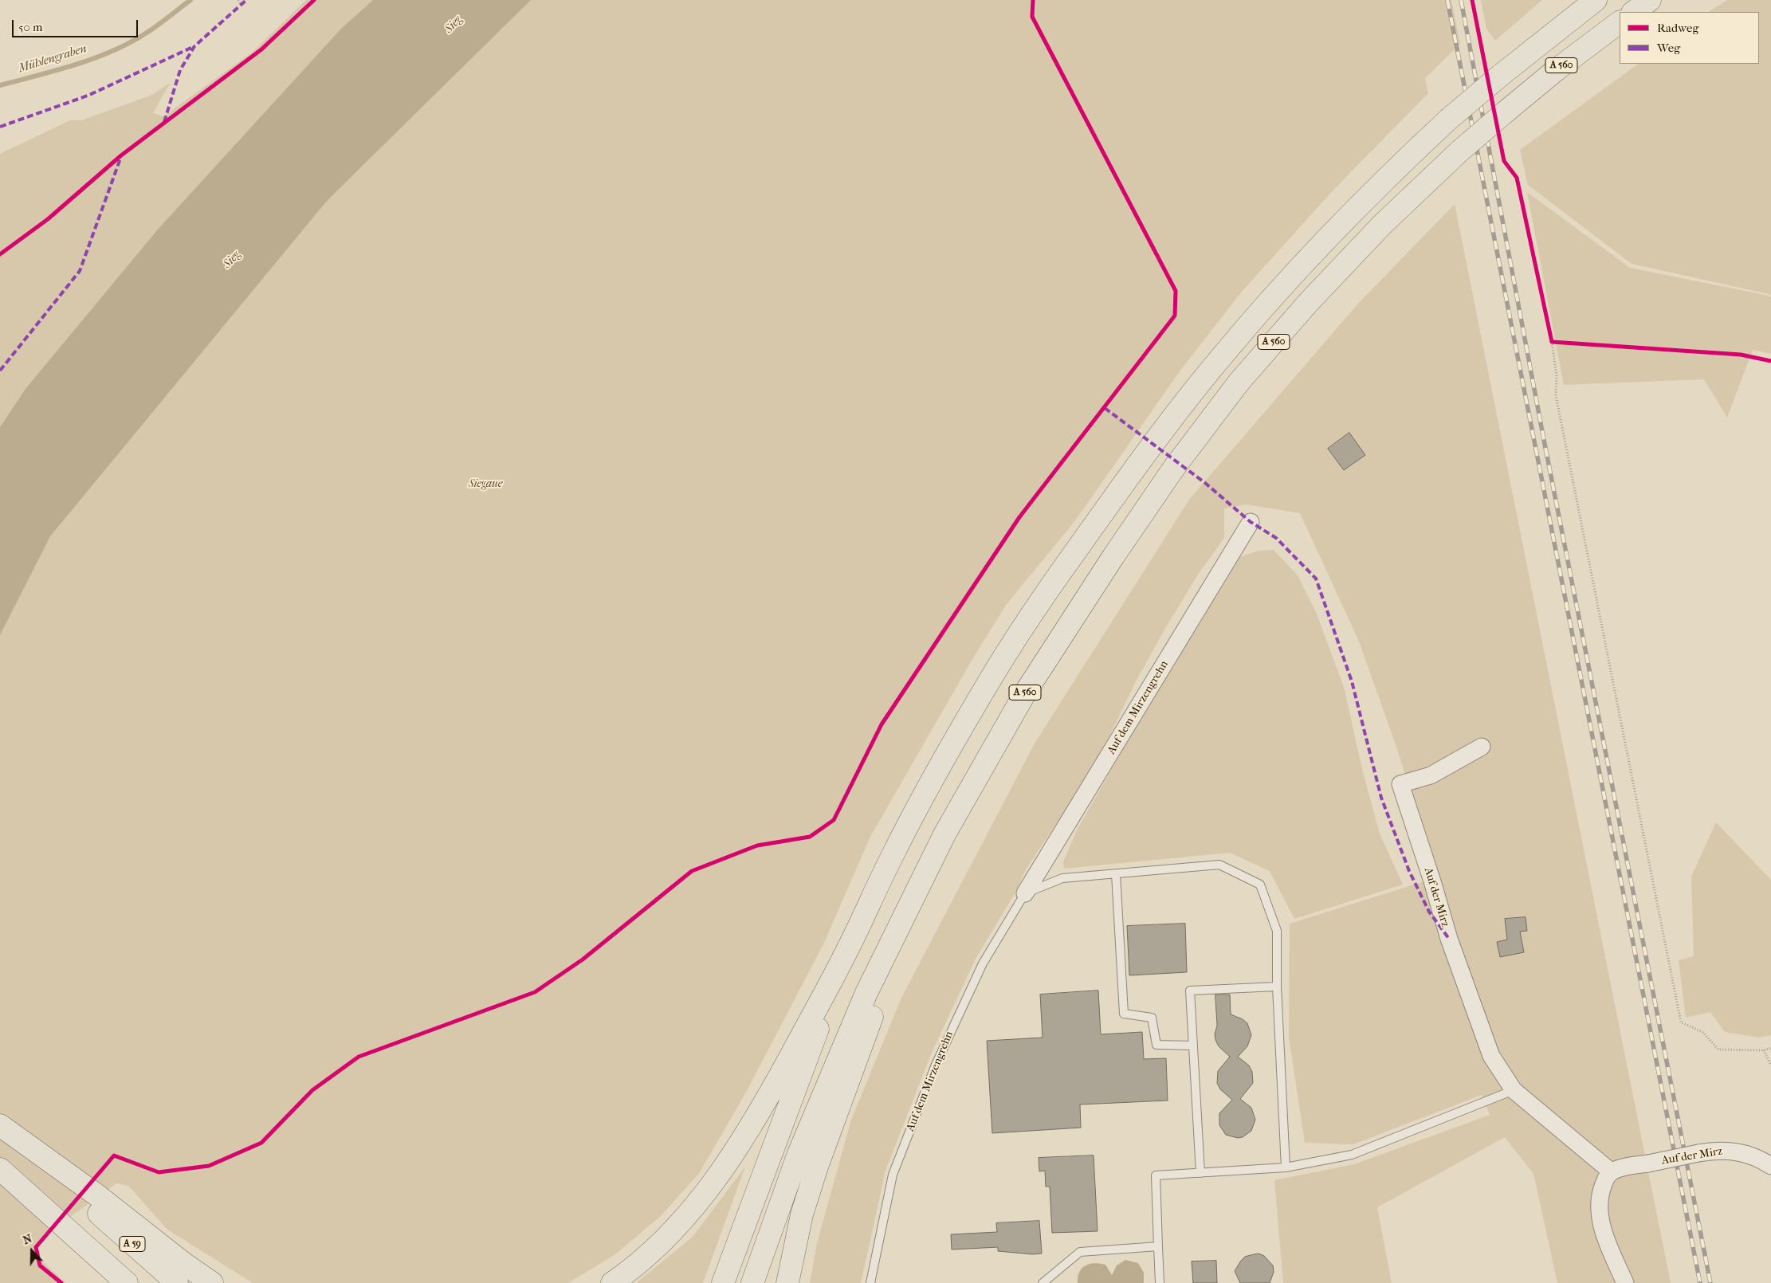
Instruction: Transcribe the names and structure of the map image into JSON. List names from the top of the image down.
{
  "streets": {
    "highway": ["A 560", "A 59"],
    "street": ["Auf dem Mirzengrehn", "Auf der Mirz"]
  },
  "water": ["Sieg", "Mühlengraben"],
  "parks": ["Siegaue"],
  "legend": ["Radweg", "Weg"],
  "scale_bar": "50 m",
  "north": "top"
}
